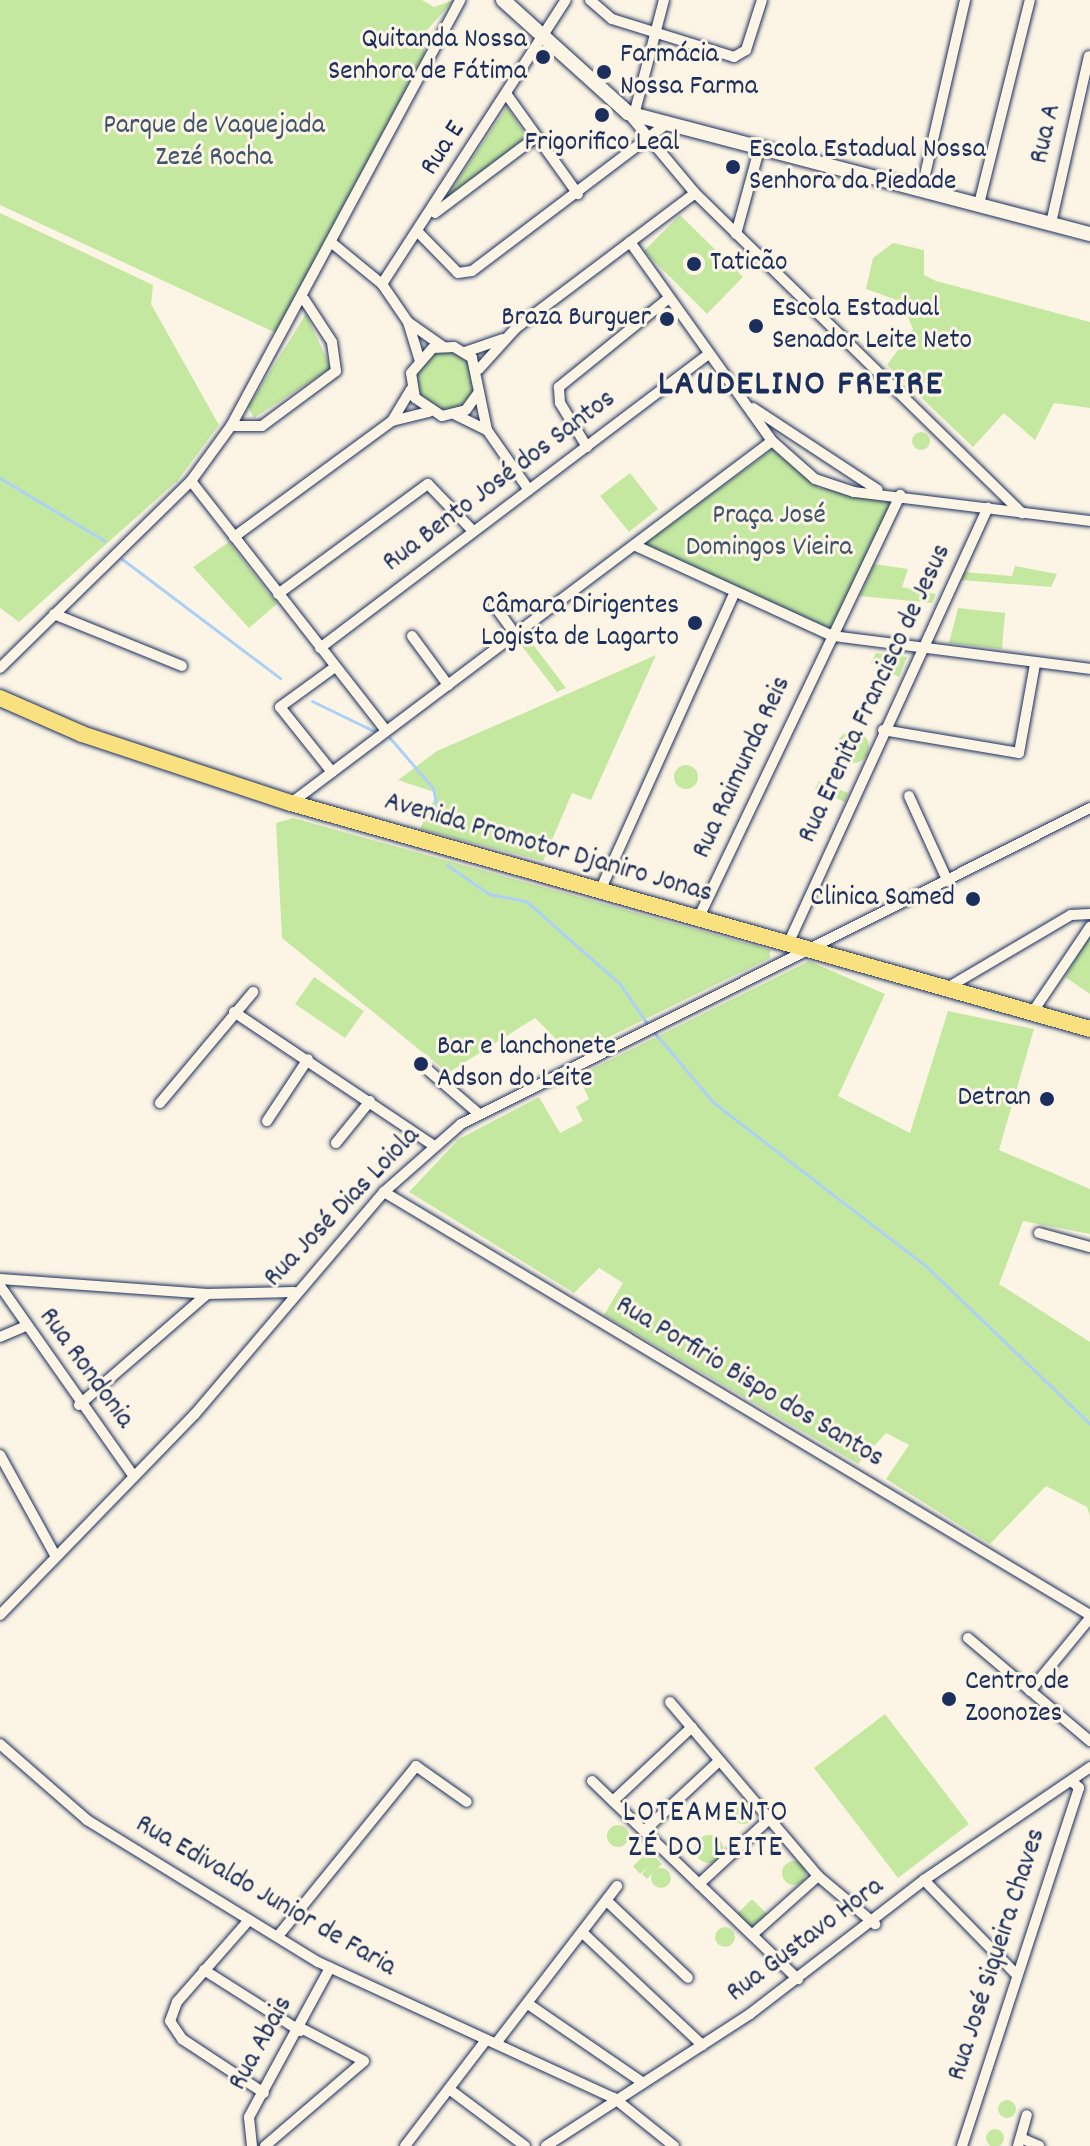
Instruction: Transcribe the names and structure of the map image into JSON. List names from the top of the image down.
{
  "streets": {
    "main road": ["Avenida Promotor Djaniro Jonas"],
    "street": [
      "Rua A",
      "Rua E",
      "Rua Bento José dos Santos",
      "Rua Erenita Francisco de Jesus",
      "Rua Raimunda Reis",
      "Rua José Dias Loiola",
      "Rua Rondonia",
      "Rua Porfirio Bispo dos Santos",
      "Rua Edivaldo Junior de Faria",
      "Rua Gustavo Hora",
      "Rua José Siqueira Chaves",
      "Rua Abais"
    ]
  },
  "crossings": [
    ["Rua Erenita Francisco de Jesus", "Avenida Promotor Djaniro Jonas"],
    ["Rua Raimunda Reis", "Avenida Promotor Djaniro Jonas"],
    ["Avenida Promotor Djaniro Jonas", "Rua José Dias Loiola"],
    ["Rua José Dias Loiola", "Rua Rondonia"],
    ["Rua José Dias Loiola", "Rua Porfirio Bispo dos Santos"],
    ["Rua Edivaldo Junior de Faria", "Rua Gustavo Hora"],
    ["Rua Edivaldo Junior de Faria", "Rua Abais"],
    ["Rua Gustavo Hora", "Rua José Siqueira Chaves"]
  ],
  "districts": ["LAUDELINO FREIRE", "LOTEAMENTO ZÉ DO LEITE"],
  "parks": ["Parque de Vaquejada Zezé Rocha", "Praça José Domingos Vieira"],
  "places": [
    "Quitanda Nossa Senhora de Fátima",
    "Farmácia Nossa Farma",
    "Frigorifico Leal",
    "Escola Estadual Nossa Senhora da Piedade",
    "Taticão",
    "Braza Burguer",
    "Escola Estadual Senador Leite Neto",
    "Câmara Dirigentes Logista de Lagarto",
    "Clinica Samed",
    "Bar e lanchonete Adson do Leite",
    "Detran",
    "Centro de Zoonozes"
  ]
}
